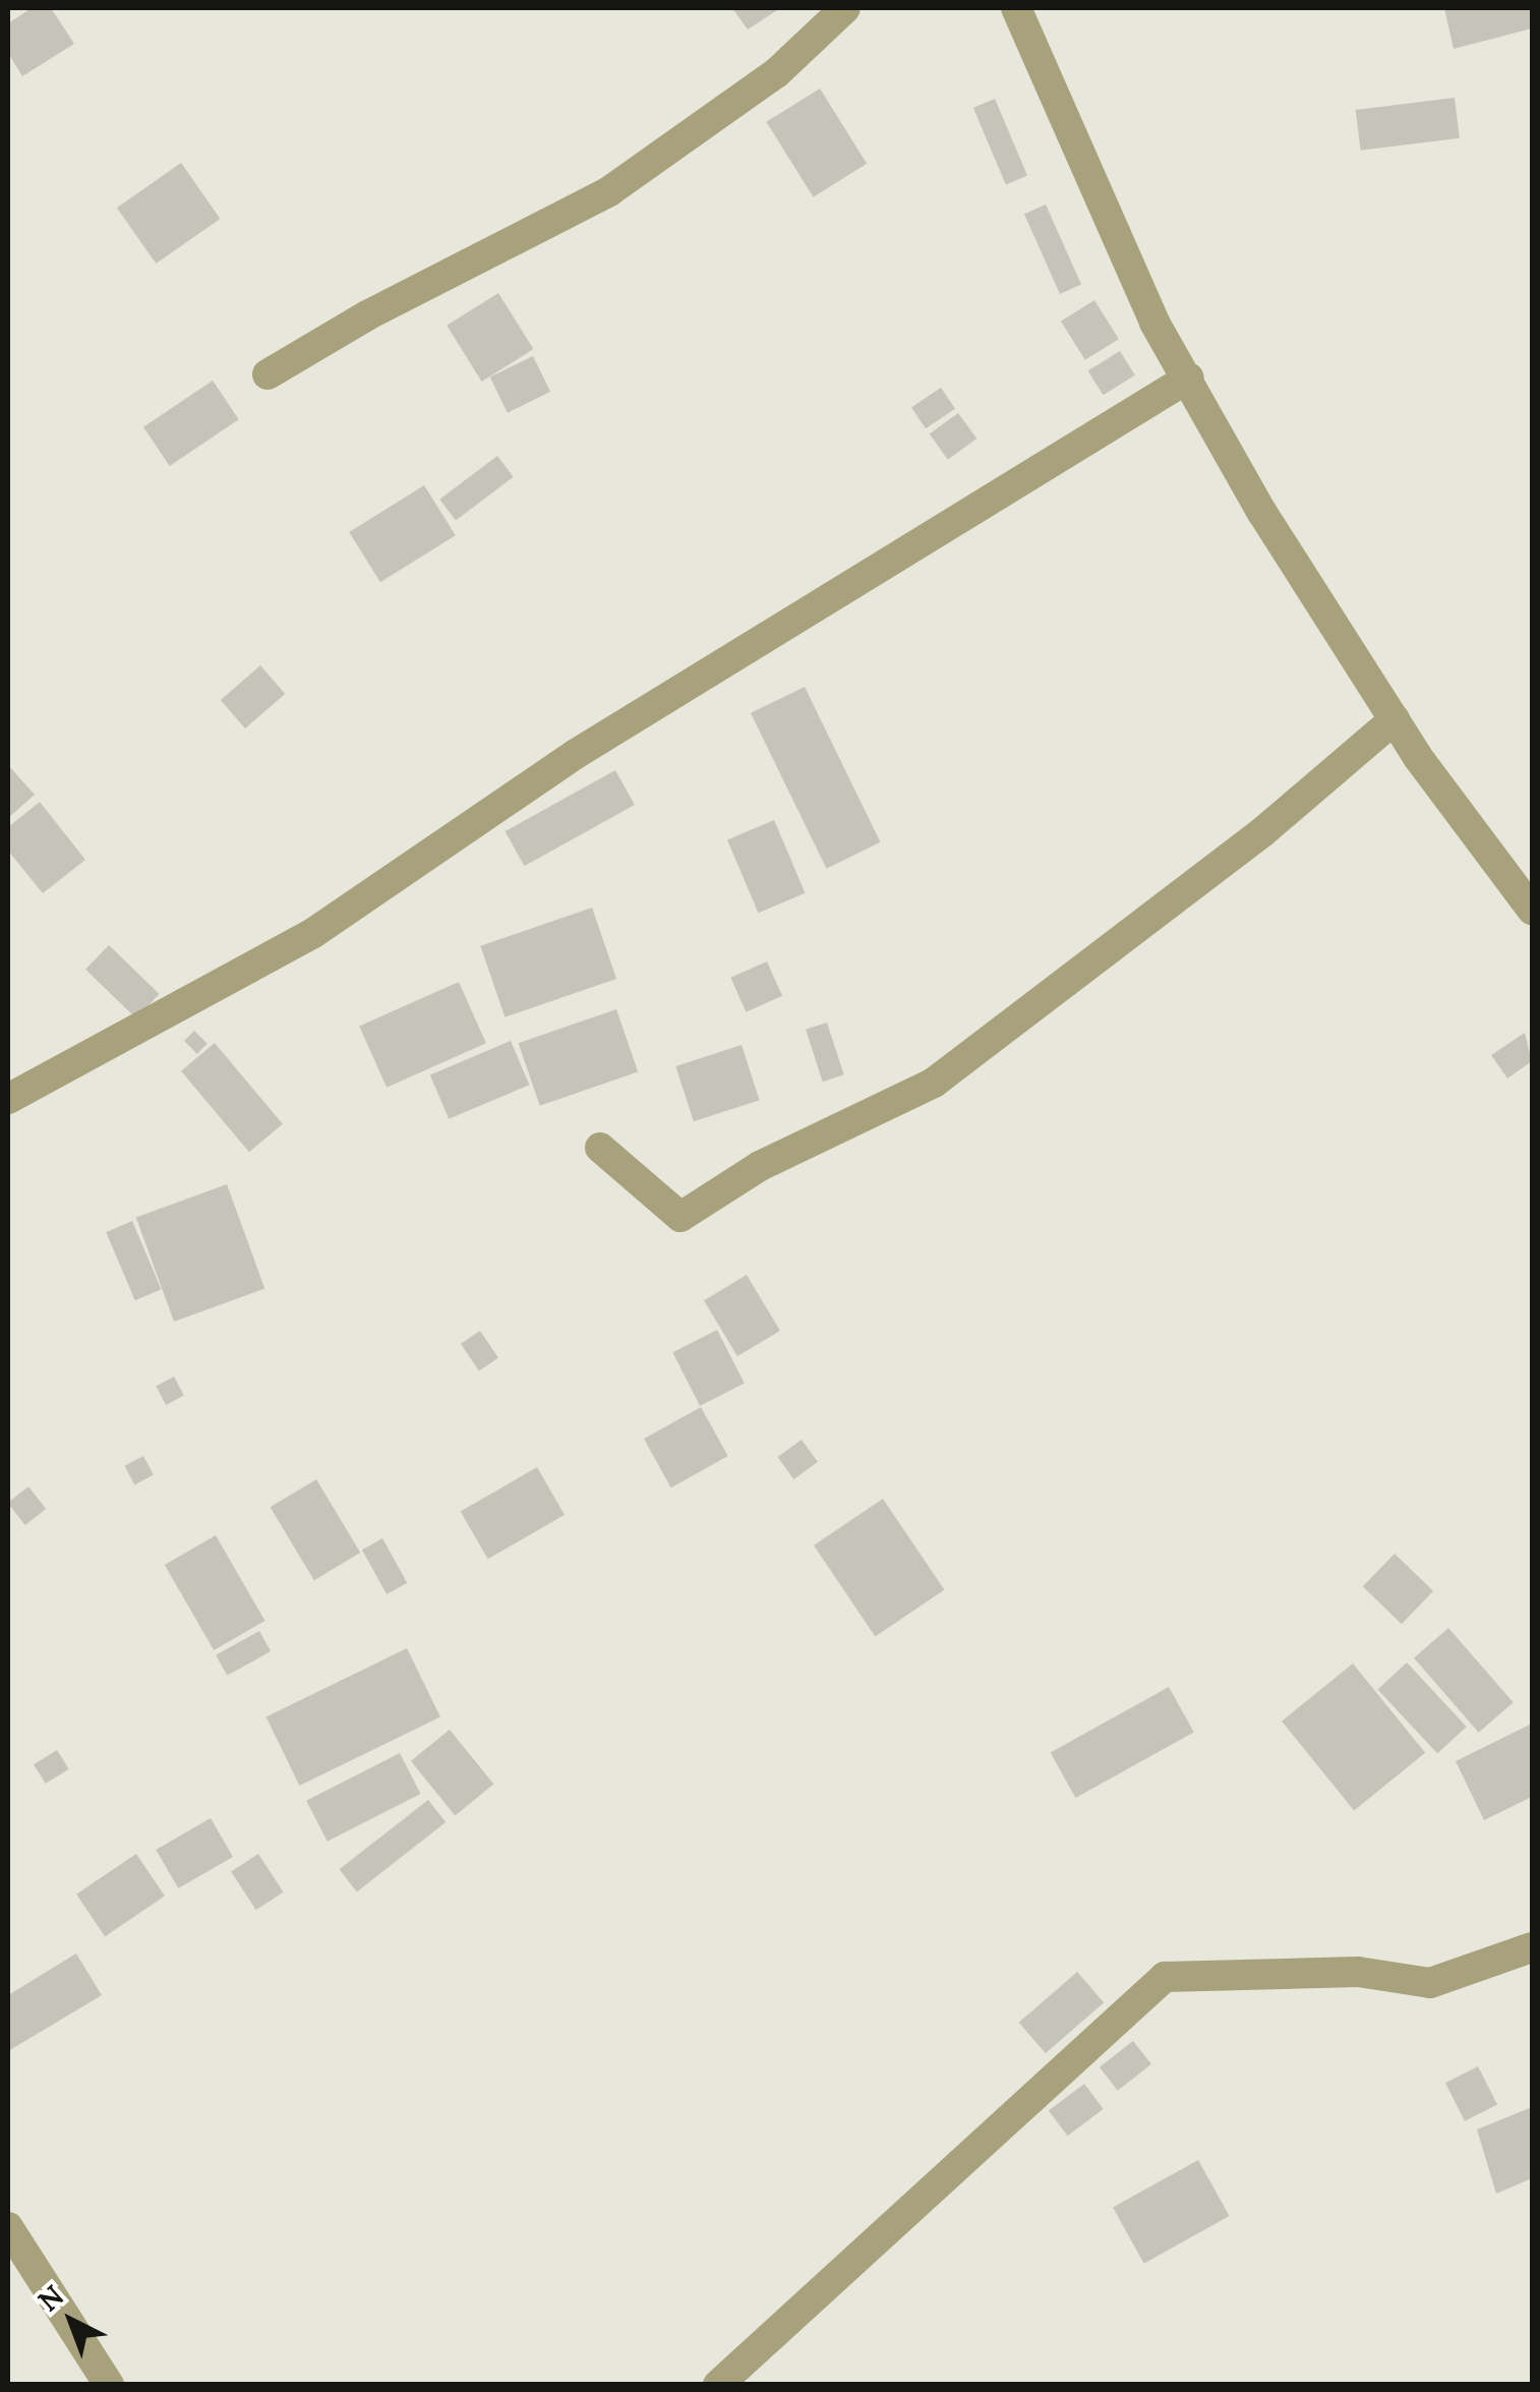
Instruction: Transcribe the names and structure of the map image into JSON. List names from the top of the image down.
{
  "north": "top left"
}
